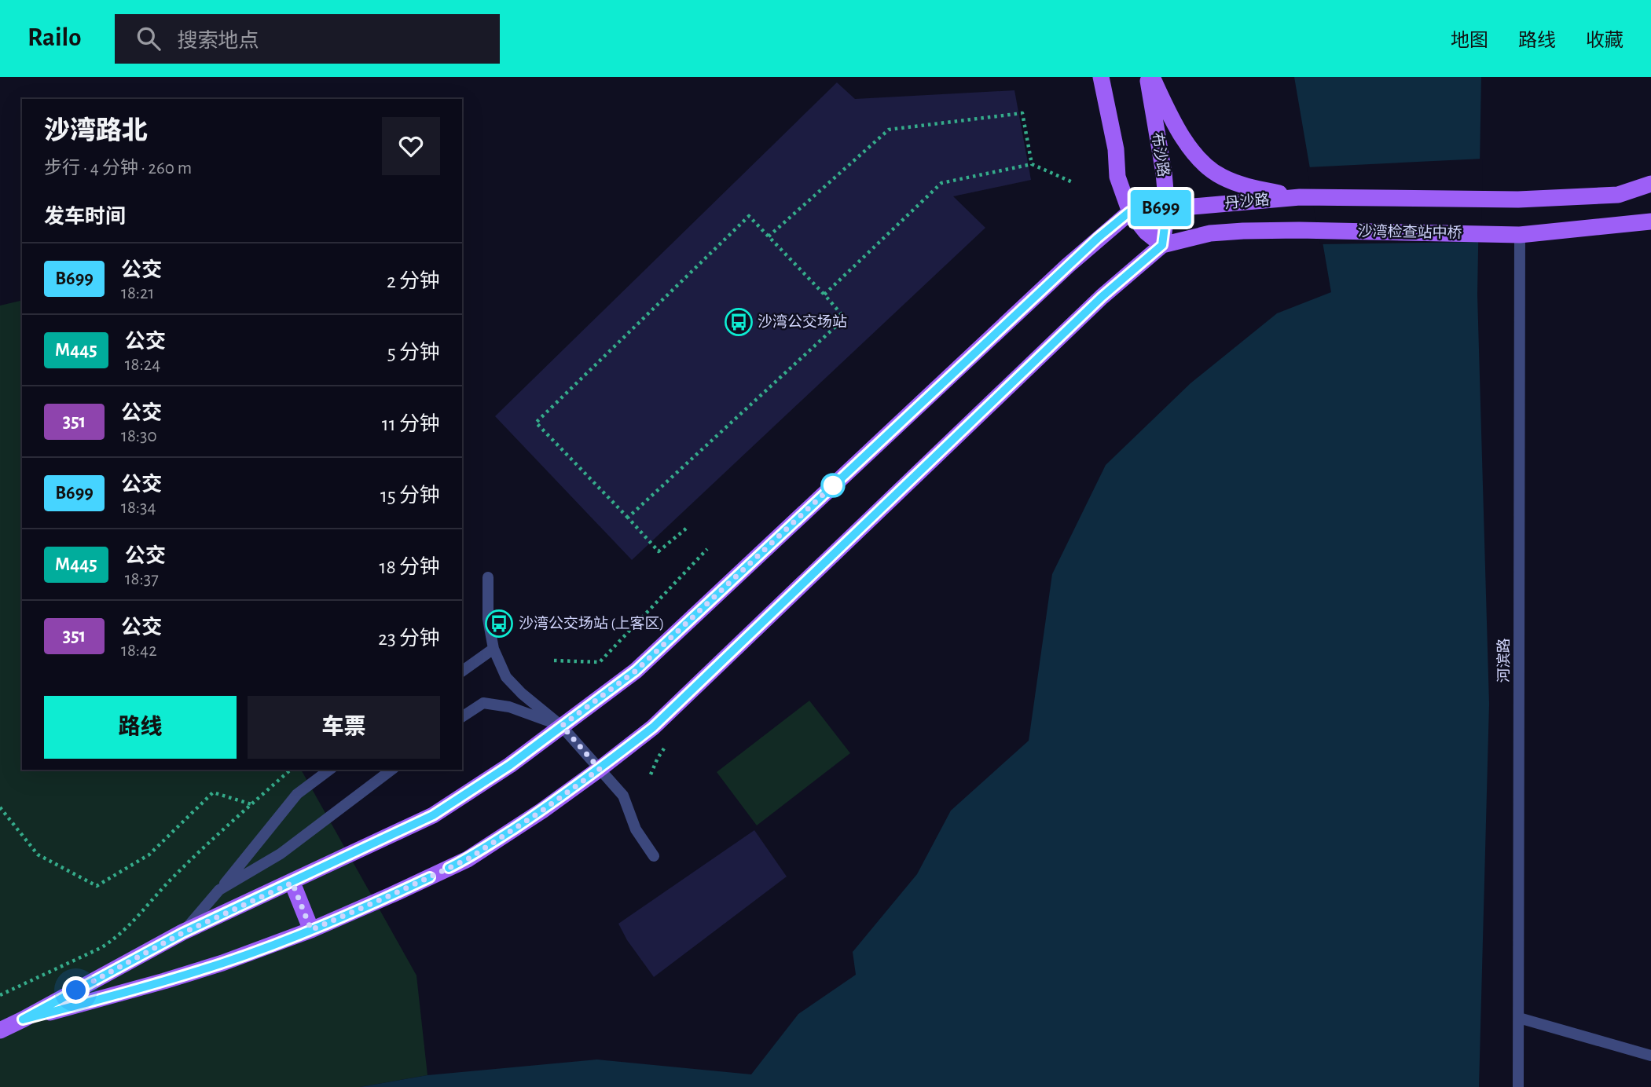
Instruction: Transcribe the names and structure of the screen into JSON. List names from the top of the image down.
{
  "streets": {
    "main road": ["布沙路", "丹沙路", "沙湾检查站中桥"],
    "street": ["河滨路"]
  },
  "crossings": [
    ["布沙路", "丹沙路"],
    ["丹沙路", "沙湾检查站中桥"],
    ["沙湾检查站中桥", "河滨路"]
  ],
  "places": {
    "bus stop": ["沙湾公交场站", "沙湾公交场站 (上客区)"]
  },
  "lines": ["bus line B699"],
  "page": {
    "header": "Railo",
    "search": "搜索地点",
    "nav": ["地图", "路线", "收藏"],
    "on_map": "B699",
    "heading": [
      ["沙湾路北", "步行 · 4 分钟 · 260 m"],
      "发车时间"
    ],
    "list": [
      {
        "mark": "B699",
        "name": "公交",
        "note": "18:21",
        "value": "2 分钟"
      },
      {
        "mark": "M445",
        "name": "公交",
        "note": "18:24",
        "value": "5 分钟"
      },
      {
        "mark": "351",
        "name": "公交",
        "note": "18:30",
        "value": "11 分钟"
      },
      {
        "mark": "B699",
        "name": "公交",
        "note": "18:34",
        "value": "15 分钟"
      },
      {
        "mark": "M445",
        "name": "公交",
        "note": "18:37",
        "value": "18 分钟"
      },
      {
        "mark": "351",
        "name": "公交",
        "note": "18:42",
        "value": "23 分钟"
      }
    ],
    "buttons": ["路线", "车票"]
  }
}
